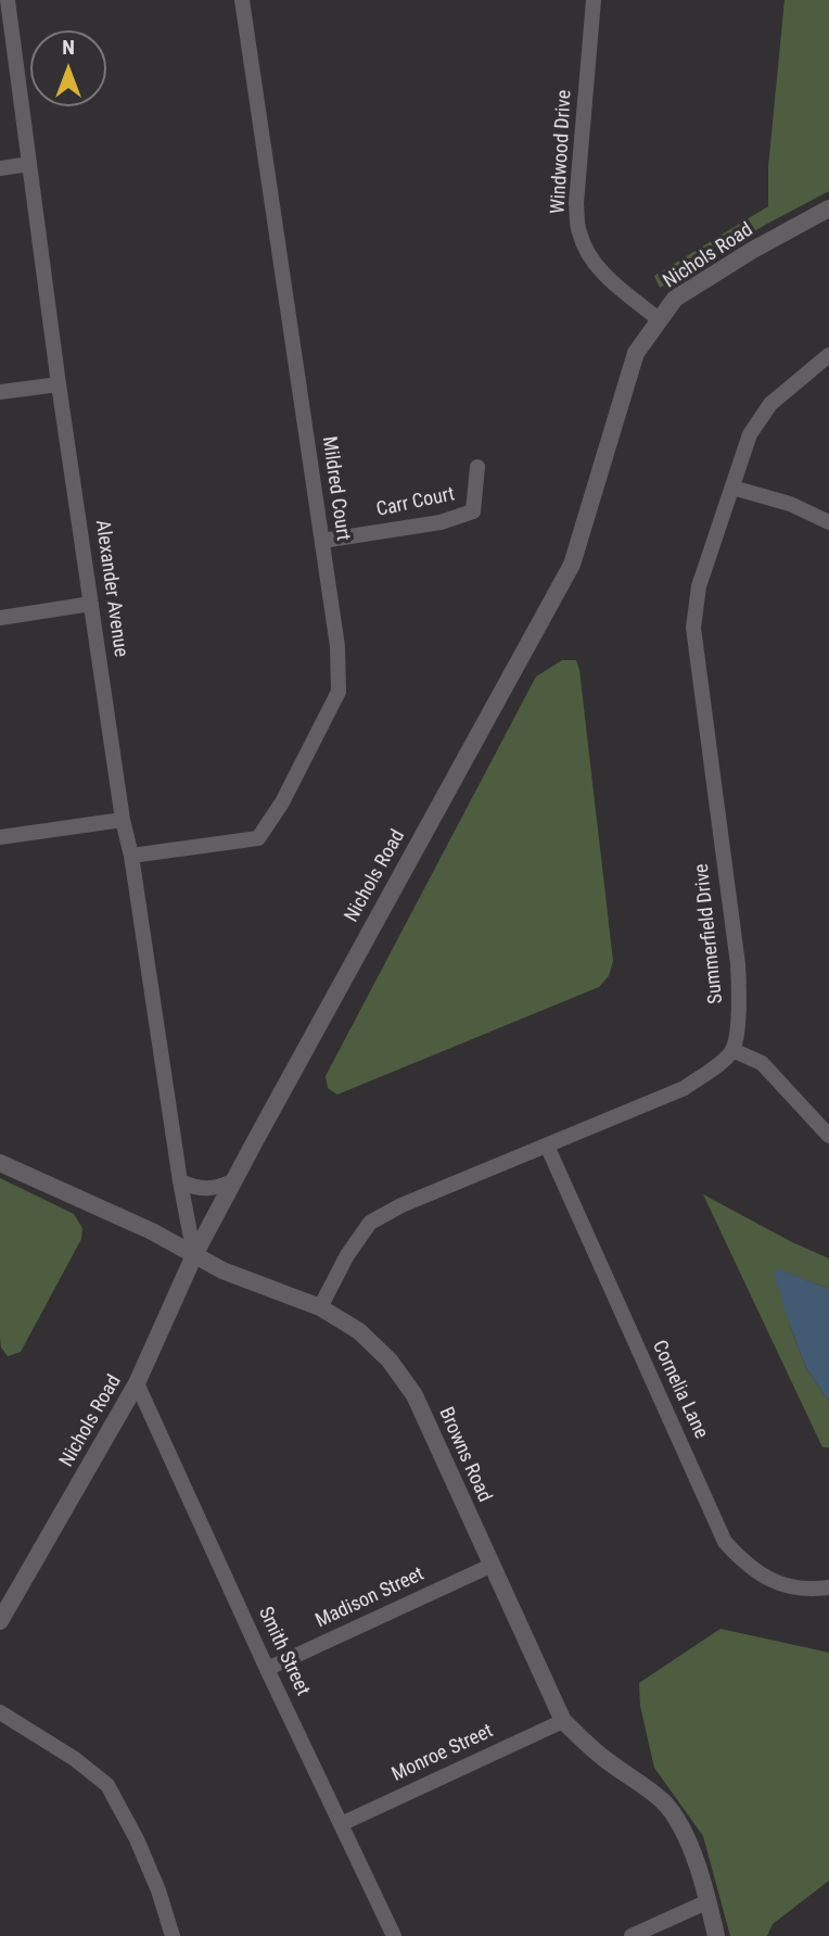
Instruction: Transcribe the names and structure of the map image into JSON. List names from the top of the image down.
{
  "streets": {
    "street": [
      "Windwood Drive",
      "Nichols Road",
      "Mildred Court",
      "Carr Court",
      "Alexander Avenue",
      "Summerfield Drive",
      "Cornelia Lane",
      "Browns Road",
      "Madison Street",
      "Smith Street",
      "Monroe Street"
    ]
  },
  "crossings": [
    ["Windwood Drive", "Nichols Road"],
    ["Nichols Road", "Alexander Avenue"],
    ["Nichols Road", "Browns Road"],
    ["Nichols Road", "Smith Street"],
    ["Mildred Court", "Carr Court"],
    ["Mildred Court", "Alexander Avenue"],
    ["Alexander Avenue", "Browns Road"],
    ["Browns Road", "Madison Street"],
    ["Browns Road", "Monroe Street"],
    ["Madison Street", "Smith Street"],
    ["Smith Street", "Monroe Street"]
  ],
  "north": "top"
}
